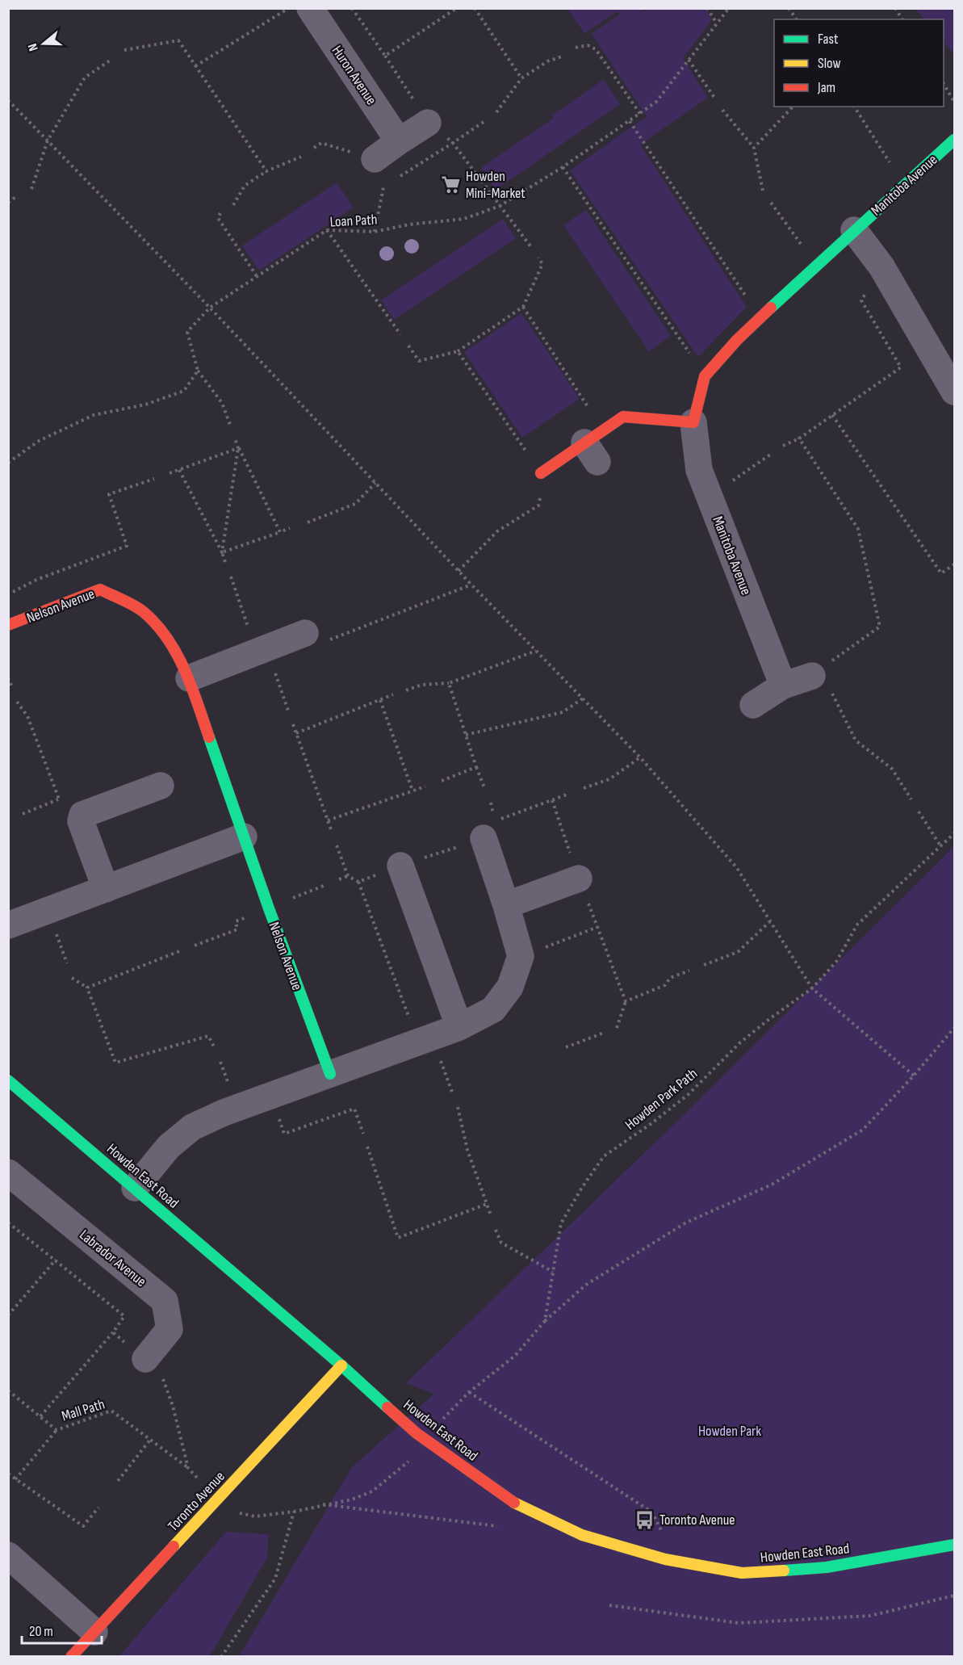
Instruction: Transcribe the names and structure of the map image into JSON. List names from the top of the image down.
{
  "streets": {
    "street": [
      "Huron Avenue",
      "Manitoba Avenue",
      "Nelson Avenue",
      "Howden East Road",
      "Labrador Avenue",
      "Toronto Avenue"
    ],
    "path": ["Loan Path", "Howden Park Path", "Mall Path"]
  },
  "crossings": [
    ["Howden East Road", "Toronto Avenue"]
  ],
  "parks": ["Howden Park"],
  "places": {
    "supermarket": ["Howden Mini-Market"],
    "bus stop": ["Toronto Avenue"]
  },
  "legend": ["Fast", "Slow", "Jam"],
  "scale_bar": "20 m",
  "north": "left"
}
